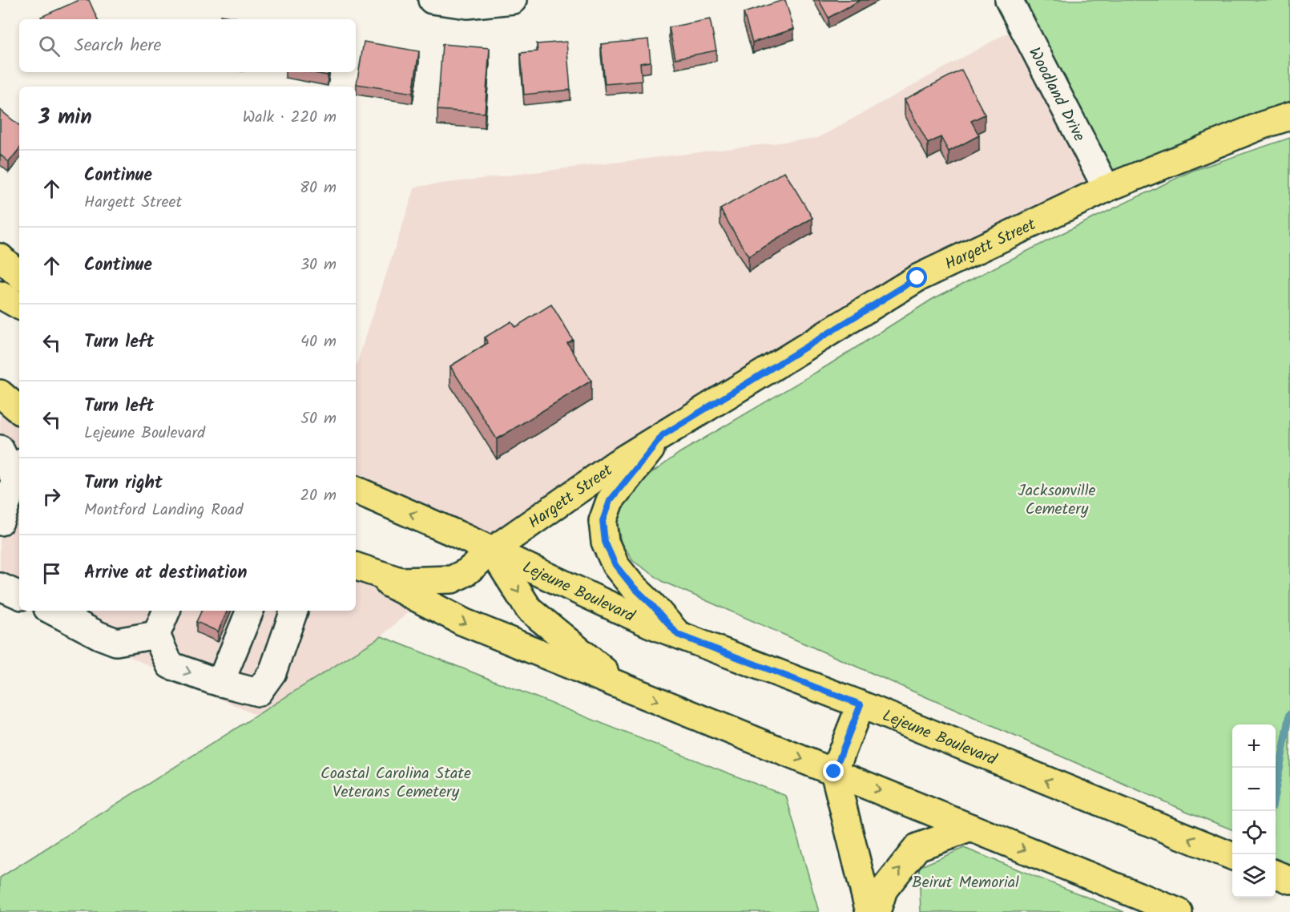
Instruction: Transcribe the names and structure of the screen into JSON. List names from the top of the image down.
{
  "streets": {
    "main road": ["Hargett Street", "Lejeune Boulevard"],
    "street": ["Woodland Drive"]
  },
  "crossings": [
    ["Woodland Drive", "Hargett Street"],
    ["Hargett Street", "Lejeune Boulevard"]
  ],
  "parks": ["Jacksonville Cemetery", "Coastal Carolina State Veterans Cemetery", "Beirut Memorial"],
  "page": {
    "search": "Search here",
    "heading": ["3 min", "Walk · 220 m"],
    "list": [
      ["Continue", "Hargett Street", "80 m"],
      ["Continue", "30 m"],
      ["Turn left", "40 m"],
      ["Turn left", "Lejeune Boulevard", "50 m"],
      ["Turn right", "Montford Landing Road", "20 m"],
      "Arrive at destination"
    ],
    "map_buttons": ["+", "−"]
  }
}
